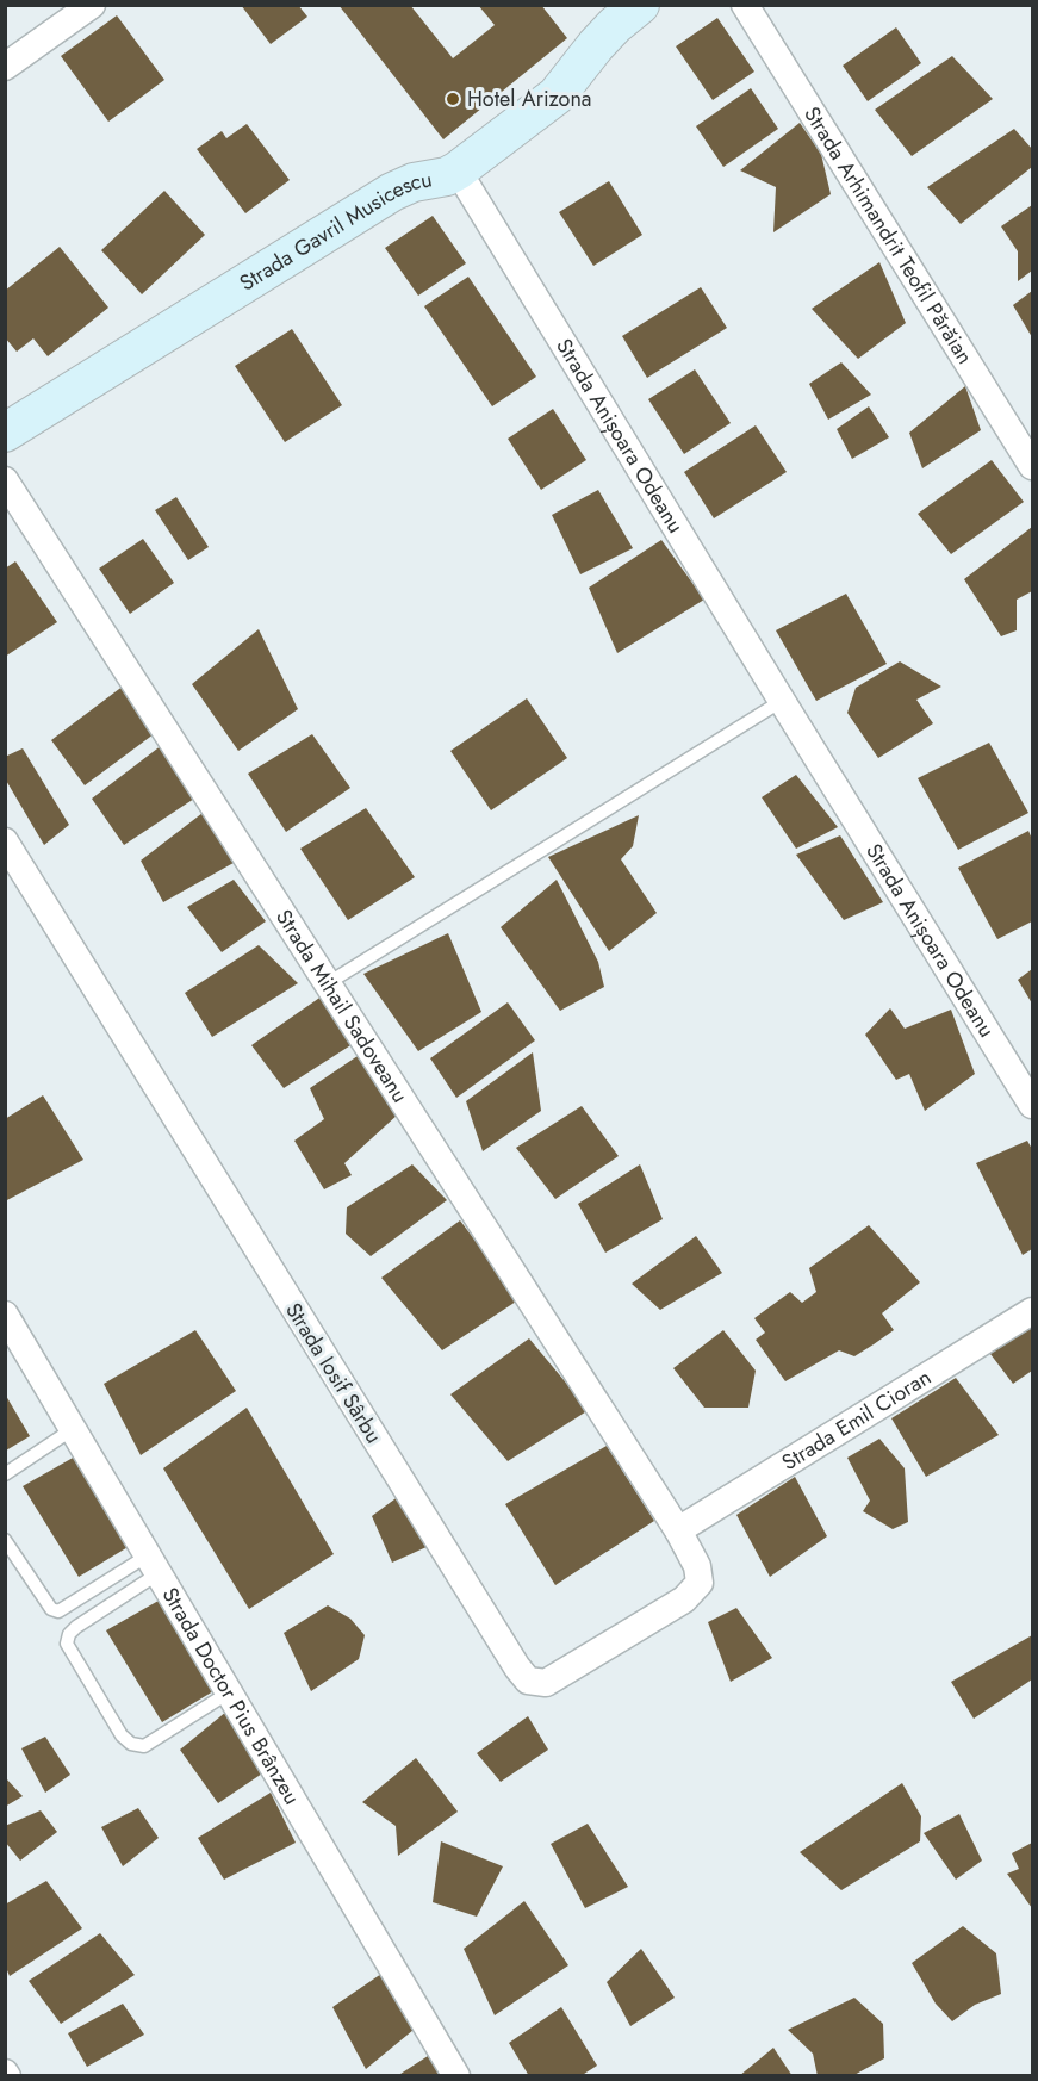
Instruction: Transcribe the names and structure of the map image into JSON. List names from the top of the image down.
{
  "streets": {
    "street": [
      "Strada Gavril Musicescu",
      "Strada Arhimandrit Teofil Părăian",
      "Strada Anișoara Odeanu",
      "Strada Mihail Sadoveanu",
      "Strada Iosif Sârbu",
      "Strada Emil Cioran",
      "Strada Doctor Pius Brânzeu"
    ]
  },
  "crossings": [
    ["Strada Gavril Musicescu", "Strada Anișoara Odeanu"],
    ["Strada Mihail Sadoveanu", "Strada Iosif Sârbu"],
    ["Strada Mihail Sadoveanu", "Strada Emil Cioran"],
    ["Strada Iosif Sârbu", "Strada Emil Cioran"]
  ],
  "places": ["Hotel Arizona"]
}
